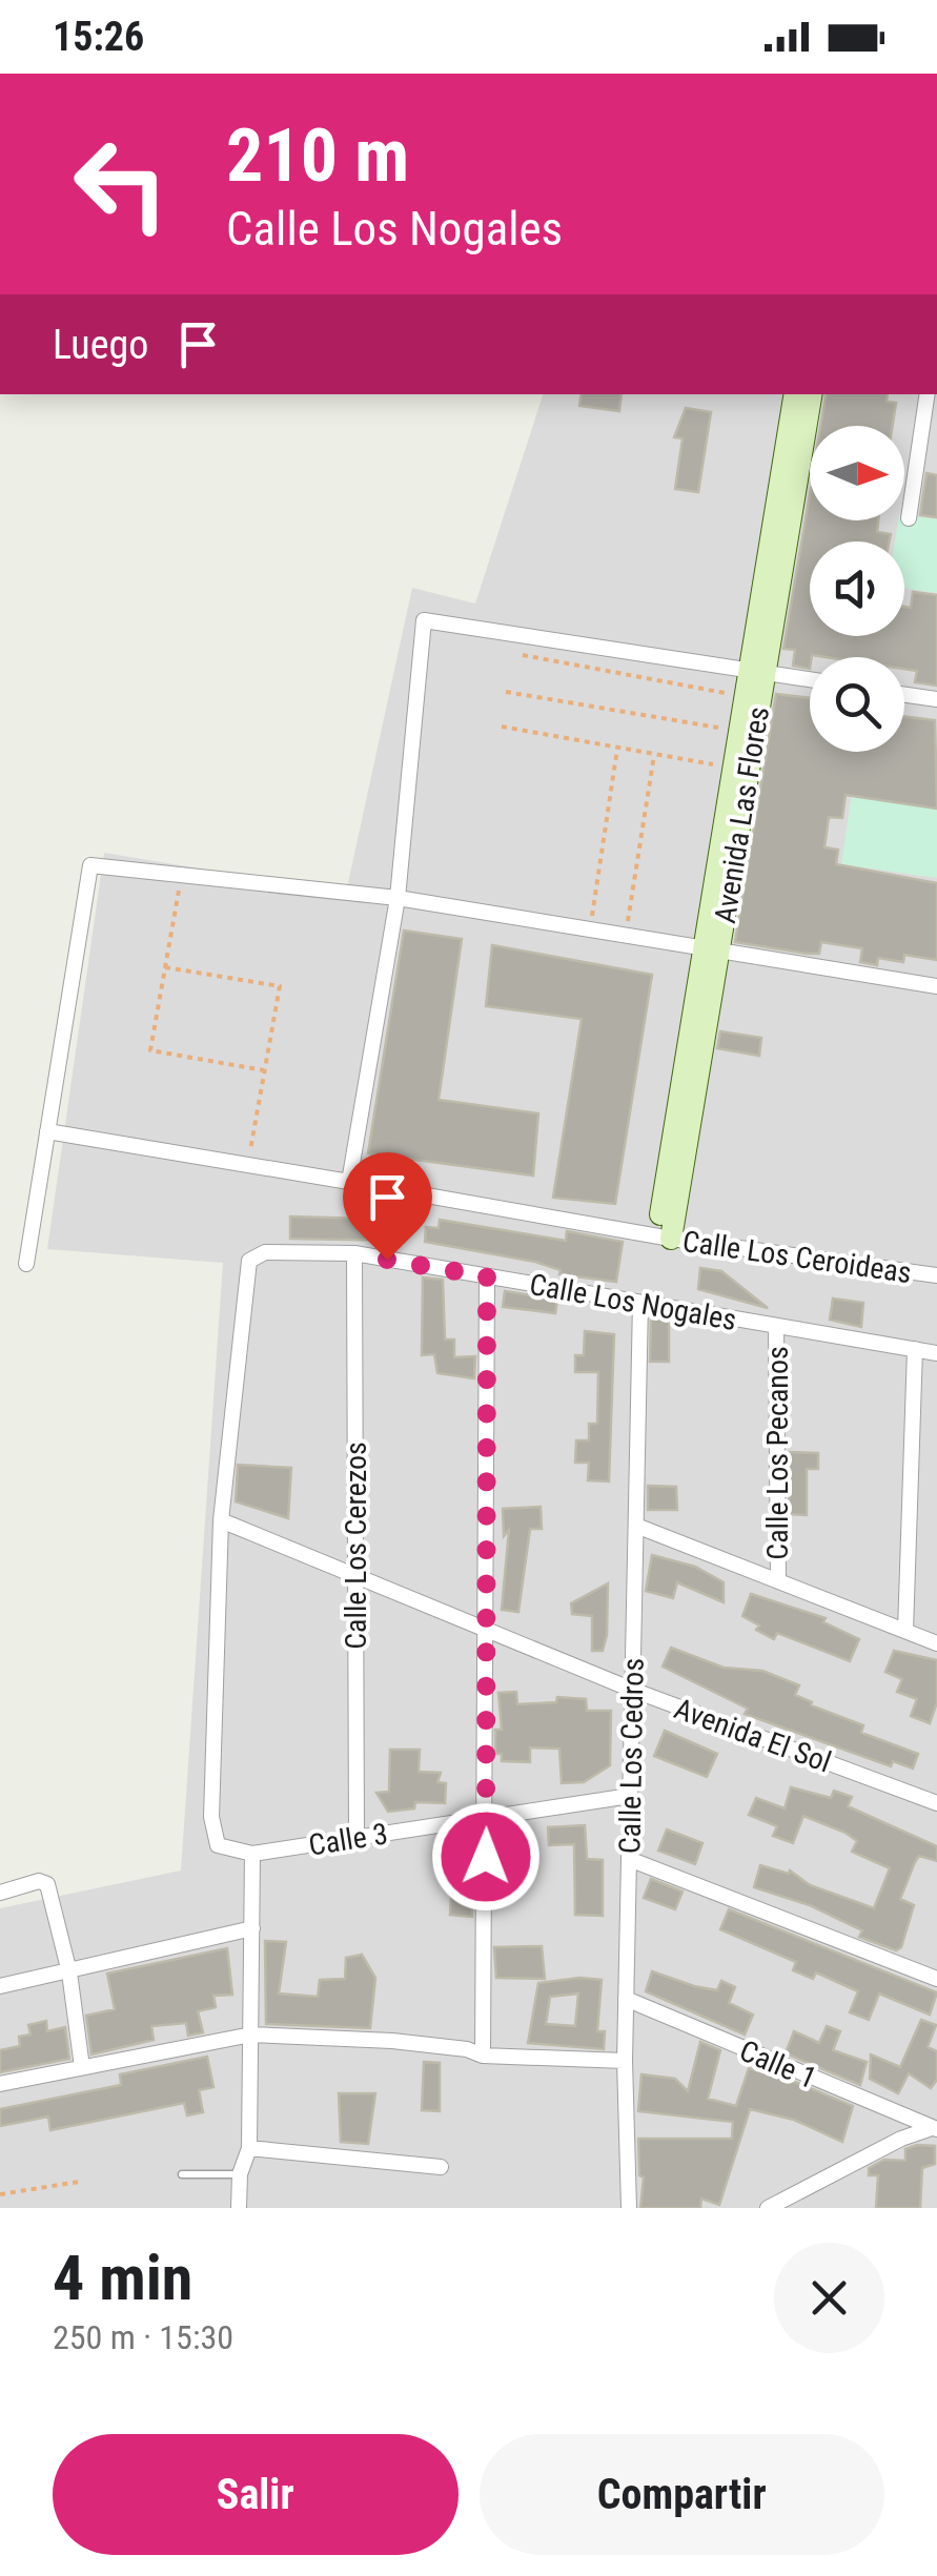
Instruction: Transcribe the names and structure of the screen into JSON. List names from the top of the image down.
{
  "streets": {
    "street": [
      "Avenida Las Flores",
      "Calle Los Ceroideas",
      "Calle Los Nogales",
      "Calle Los Pecanos",
      "Calle Los Cerezos",
      "Avenida El Sol",
      "Calle Los Cedros",
      "Calle 3",
      "Calle 1"
    ]
  },
  "crossings": [
    ["Avenida Las Flores", "Calle Los Ceroideas"],
    ["Calle Los Nogales", "Calle Los Pecanos"],
    ["Calle Los Nogales", "Calle Los Cerezos"],
    ["Calle Los Nogales", "Avenida El Sol"],
    ["Calle Los Nogales", "Calle Los Cedros"],
    ["Calle Los Cerezos", "Avenida El Sol"],
    ["Calle Los Cerezos", "Calle 3"],
    ["Avenida El Sol", "Calle Los Cedros"],
    ["Calle Los Cedros", "Calle 3"],
    ["Calle Los Cedros", "Calle 1"]
  ],
  "north": "right",
  "page": {
    "status": "15:26",
    "turn": ["210 m", "Calle Los Nogales"],
    "then": "Luego",
    "heading": ["4 min", "250 m · 15:30"],
    "buttons": ["Salir", "Compartir"]
  }
}
